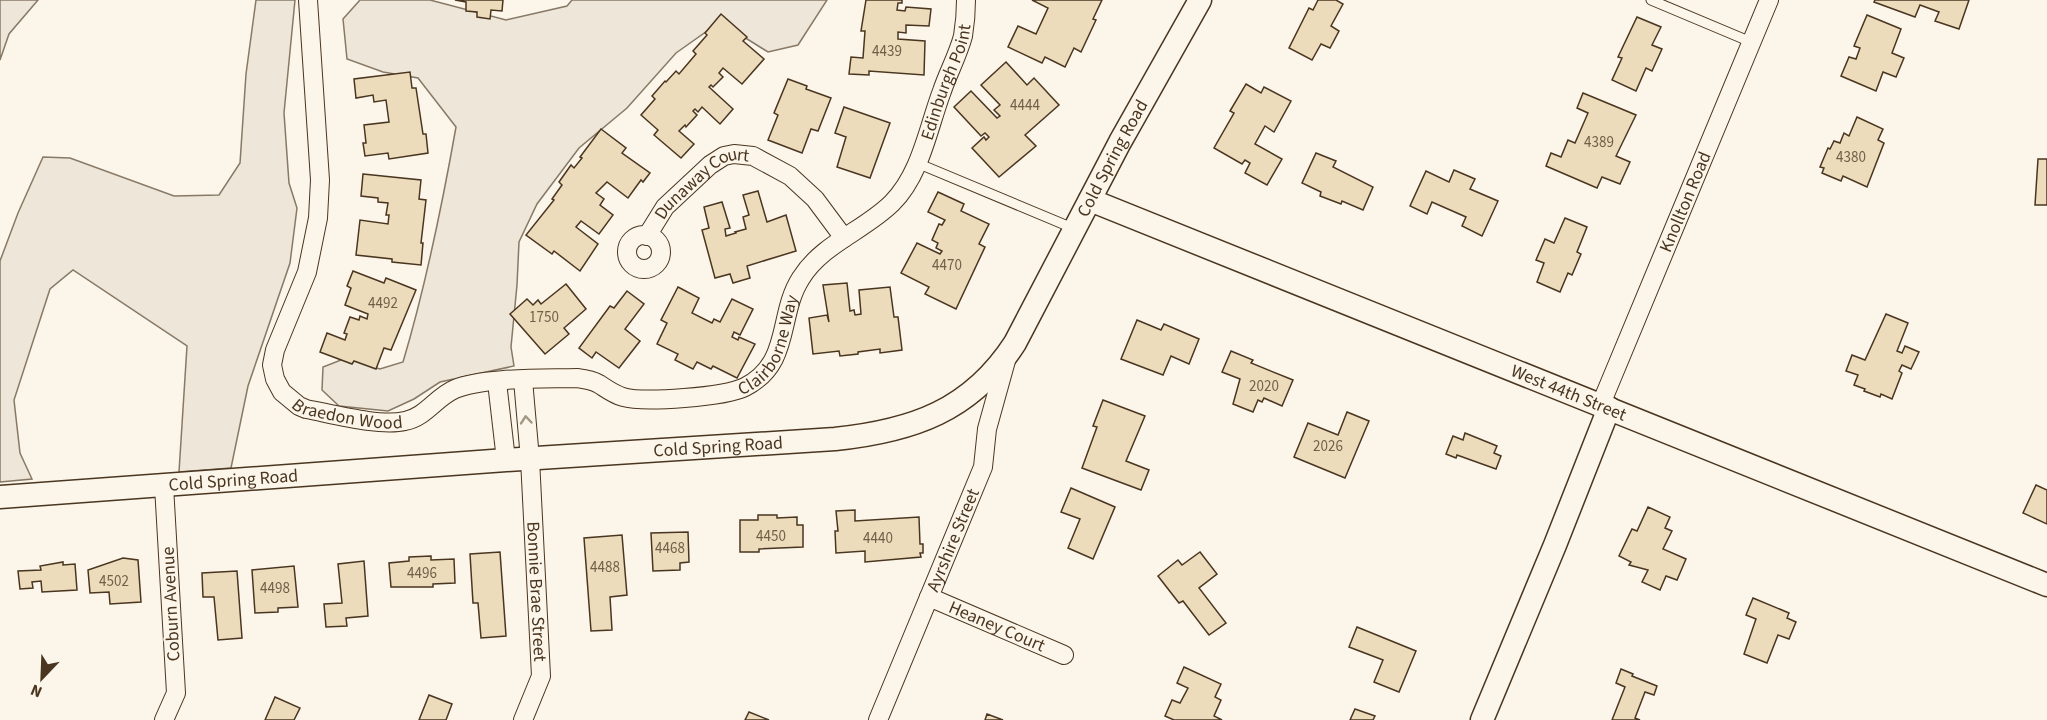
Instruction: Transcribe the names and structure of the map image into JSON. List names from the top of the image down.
{
  "streets": {
    "street": [
      "Edinburgh Point",
      "Cold Spring Road",
      "Dunaway Court",
      "Knollton Road",
      "Clairborne Way",
      "West 44th Street",
      "Braedon Wood",
      "Ayrshire Street",
      "Bonnie Brae Street",
      "Coburn Avenue",
      "Heaney Court"
    ]
  },
  "crossings": [
    ["Edinburgh Point", "Clairborne Way"],
    ["Cold Spring Road", "West 44th Street"],
    ["Cold Spring Road", "Ayrshire Street"],
    ["Cold Spring Road", "Bonnie Brae Street"],
    ["Cold Spring Road", "Coburn Avenue"],
    ["Dunaway Court", "Clairborne Way"],
    ["Knollton Road", "West 44th Street"],
    ["Clairborne Way", "Braedon Wood"],
    ["Clairborne Way", "Bonnie Brae Street"],
    ["Braedon Wood", "Bonnie Brae Street"],
    ["Ayrshire Street", "Heaney Court"]
  ],
  "house_numbers": [
    "4439",
    "4444",
    "4389",
    "4380",
    "4470",
    "4492",
    "1750",
    "2020",
    "2026",
    "4450",
    "4440",
    "4468",
    "4488",
    "4496",
    "4502",
    "4498"
  ],
  "north": "bottom left"
}
